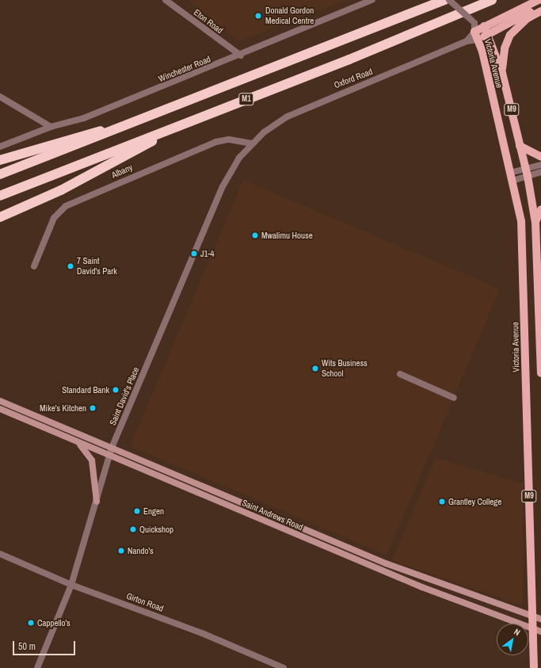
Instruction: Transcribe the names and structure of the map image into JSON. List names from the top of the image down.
{
  "streets": {
    "highway": ["M1"],
    "main road": [
      "Victoria Avenue",
      "Oxford Road",
      "M9",
      "Saint Andrews Road"
    ],
    "street": [
      "Eton Road",
      "Winchester Road",
      "Albany",
      "Saint David's Place",
      "Girton Road"
    ]
  },
  "crossings": [
    ["Eton Road", "Winchester Road"],
    ["Victoria Avenue", "Oxford Road"],
    ["Victoria Avenue", "Saint Andrews Road"],
    ["Oxford Road", "Albany"],
    ["Oxford Road", "Saint David's Place"],
    ["Albany", "Saint David's Place"],
    ["Saint David's Place", "Saint Andrews Road"],
    ["Saint David's Place", "Girton Road"]
  ],
  "places": [
    "Donald Gordon Medical Centre",
    "Mwalimu House",
    "J1-4",
    "7 Saint David's Park",
    "Wits Business School",
    "Standard Bank",
    "Mike's Kitchen",
    "Grantley College",
    "Engen",
    "Quickshop",
    "Nando's",
    "Cappello's"
  ],
  "scale_bar": "50 m",
  "north": "top right"
}
